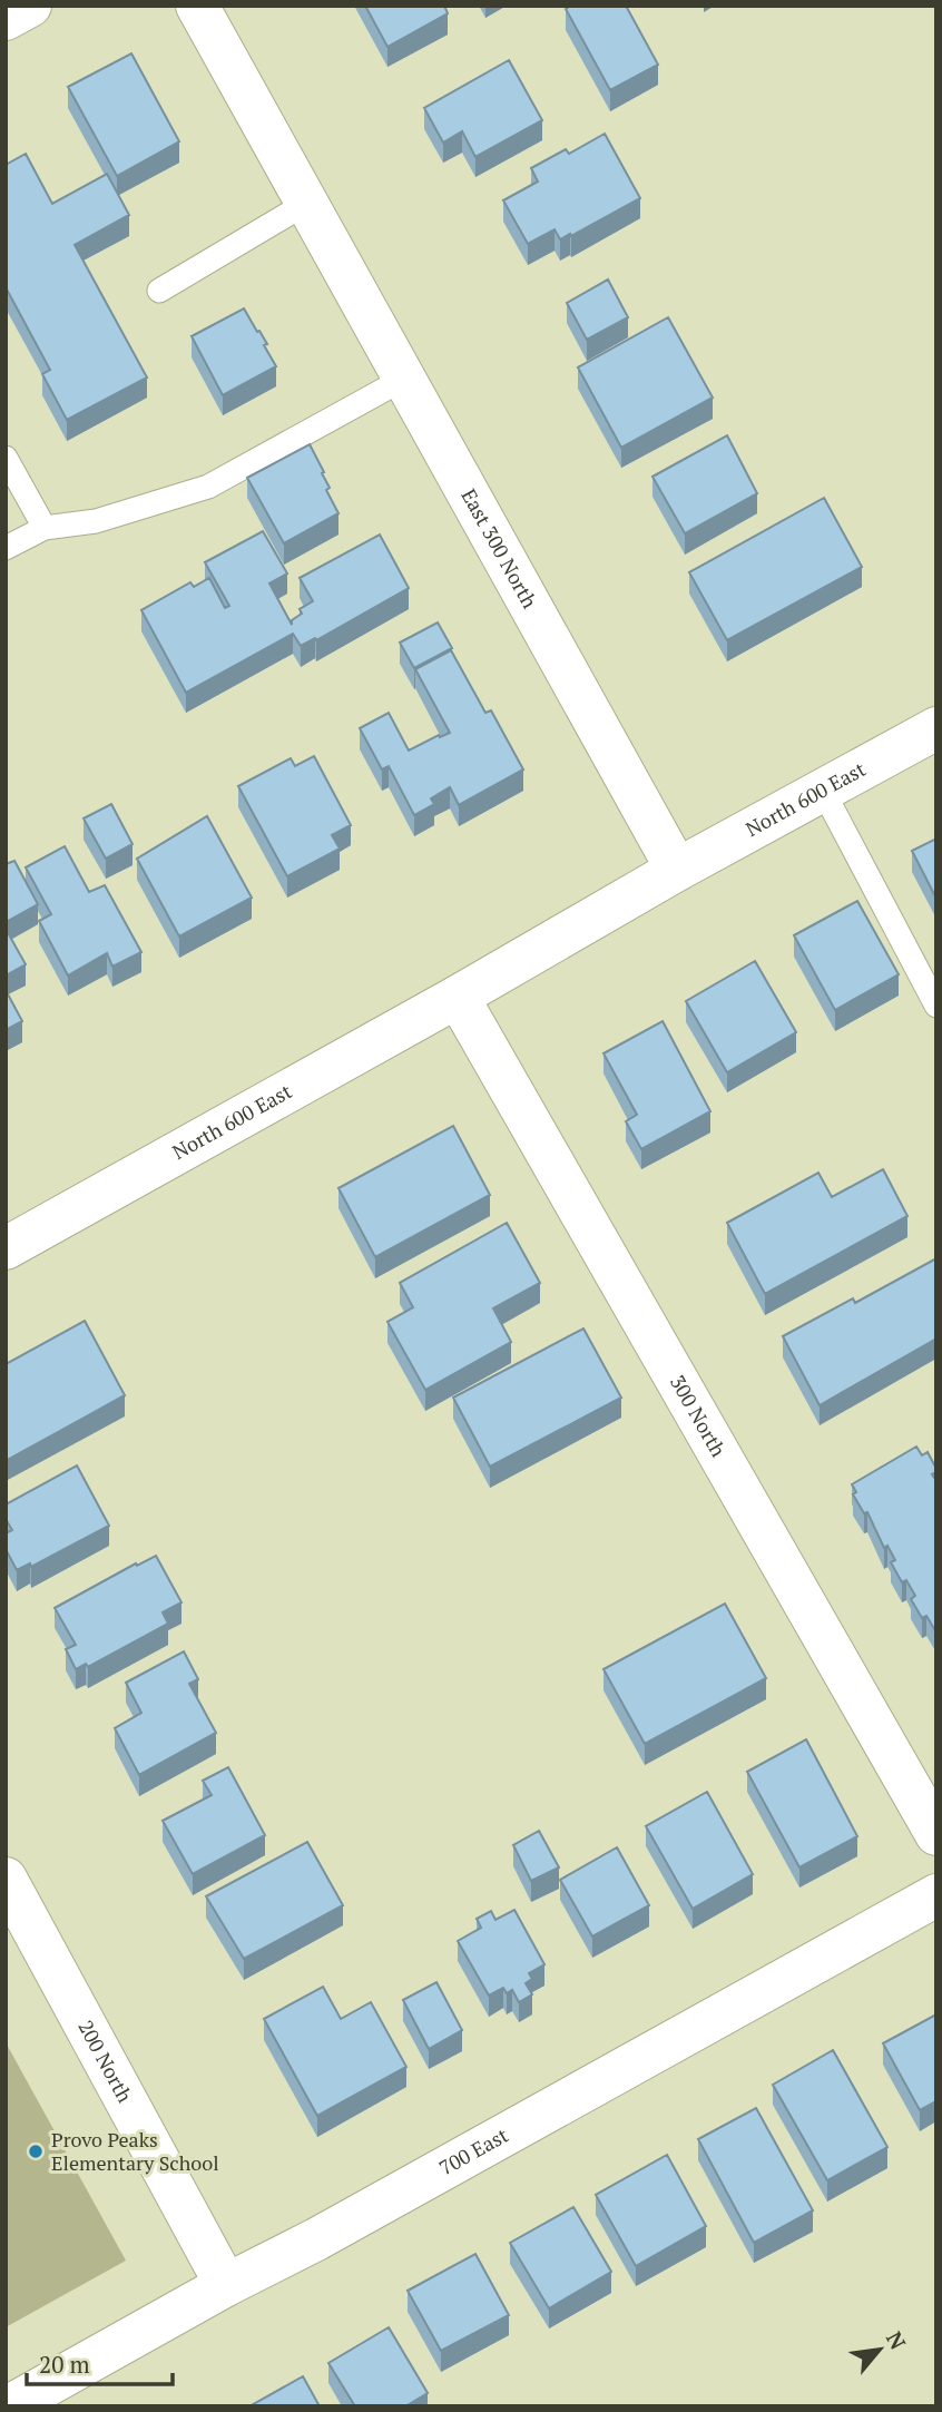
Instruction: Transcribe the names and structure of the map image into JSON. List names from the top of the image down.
{
  "streets": {
    "street": [
      "East 300 North",
      "North 600 East",
      "300 North",
      "200 North",
      "700 East"
    ]
  },
  "crossings": [
    ["East 300 North", "North 600 East"],
    ["North 600 East", "300 North"],
    ["200 North", "700 East"]
  ],
  "places": ["Provo Peaks Elementary School"],
  "scale_bar": "20 m",
  "north": "top right"
}
